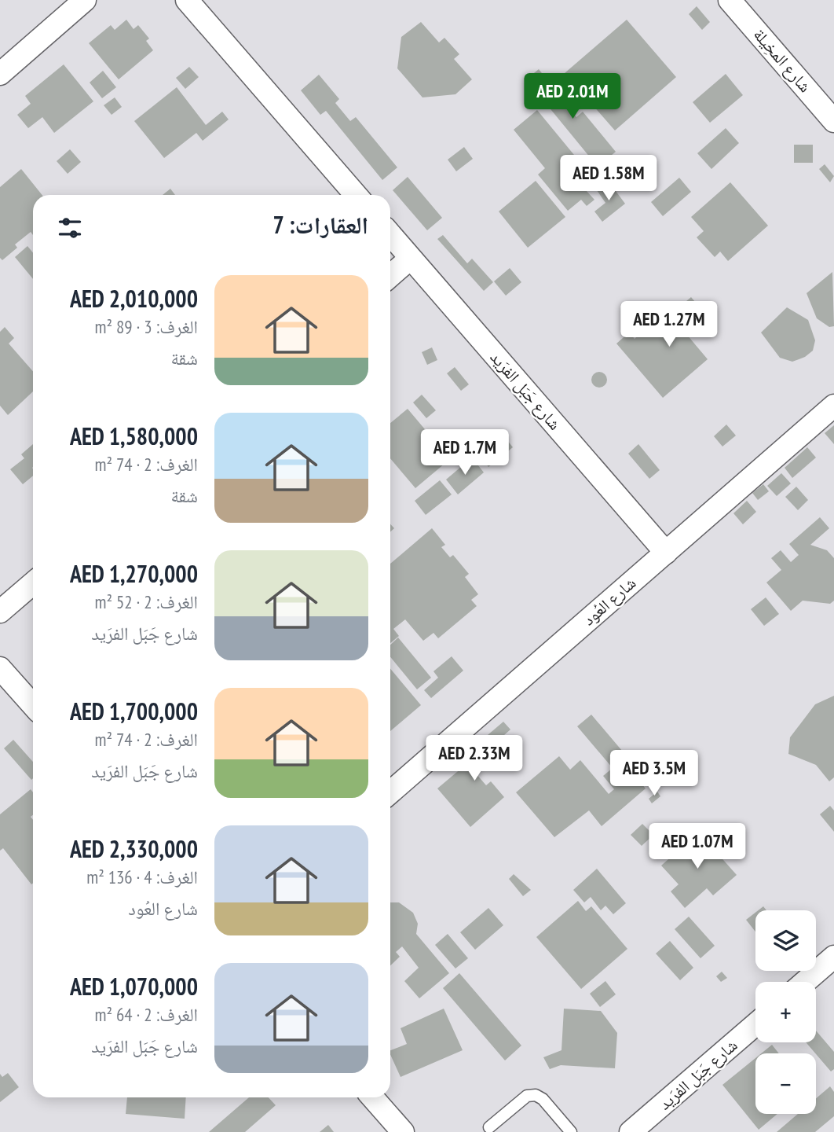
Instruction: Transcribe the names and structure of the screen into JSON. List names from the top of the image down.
{
  "streets": {
    "street": ["شارع المخِيلة", "شارع جَبَل الفرَيد", "شارع العُود"]
  },
  "crossings": [
    ["شارع جَبَل الفرَيد", "شارع العُود"]
  ],
  "page": {
    "price": [
      "AED 2.01M",
      "AED 1.58M",
      "AED 1.27M",
      "AED 1.7M",
      "AED 2.33M",
      "AED 3.5M",
      "AED 1.07M"
    ],
    "heading": "العقارات: 7",
    "list": [
      {
        "name": "AED 2,010,000",
        "note": "الغرف: 3 · 89 m² · شقة"
      },
      {
        "name": "AED 1,580,000",
        "note": "الغرف: 2 · 74 m² · شقة"
      },
      {
        "name": "AED 1,270,000",
        "note": "الغرف: 2 · 52 m² · شارع جَبَل الفرَيد"
      },
      {
        "name": "AED 1,700,000",
        "note": "الغرف: 2 · 74 m² · شارع جَبَل الفرَيد"
      },
      {
        "name": "AED 2,330,000",
        "note": "الغرف: 4 · 136 m² · شارع العُود"
      },
      {
        "name": "AED 1,070,000",
        "note": "الغرف: 2 · 64 m² · شارع جَبَل الفرَيد"
      }
    ],
    "map_buttons": ["+", "−"]
  }
}
